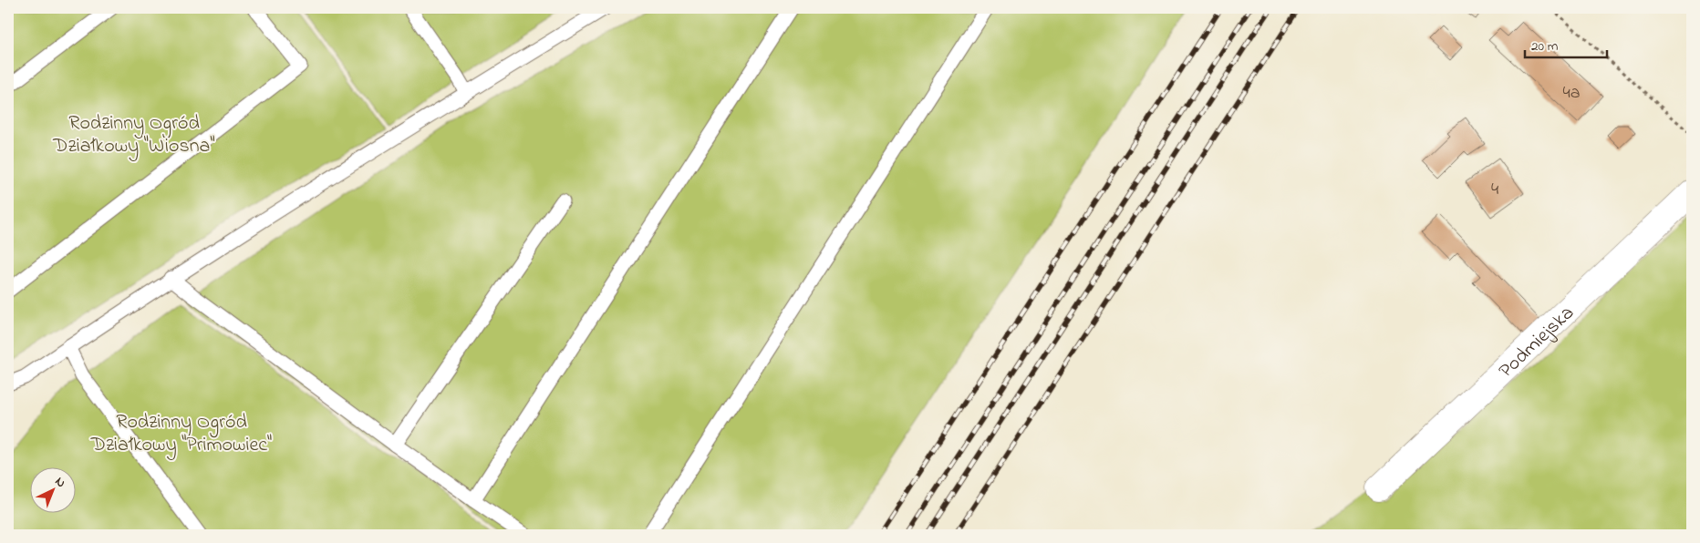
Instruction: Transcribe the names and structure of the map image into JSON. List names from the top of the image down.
{
  "streets": {
    "street": ["Podmiejska"]
  },
  "parks": ["Rodzinny Ogród Działkowy \"Wiosna\"", "Rodzinny Ogród Działkowy \"Primowiec\""],
  "house_numbers": ["4a", "4"],
  "scale_bar": "20 m",
  "north": "top right"
}
